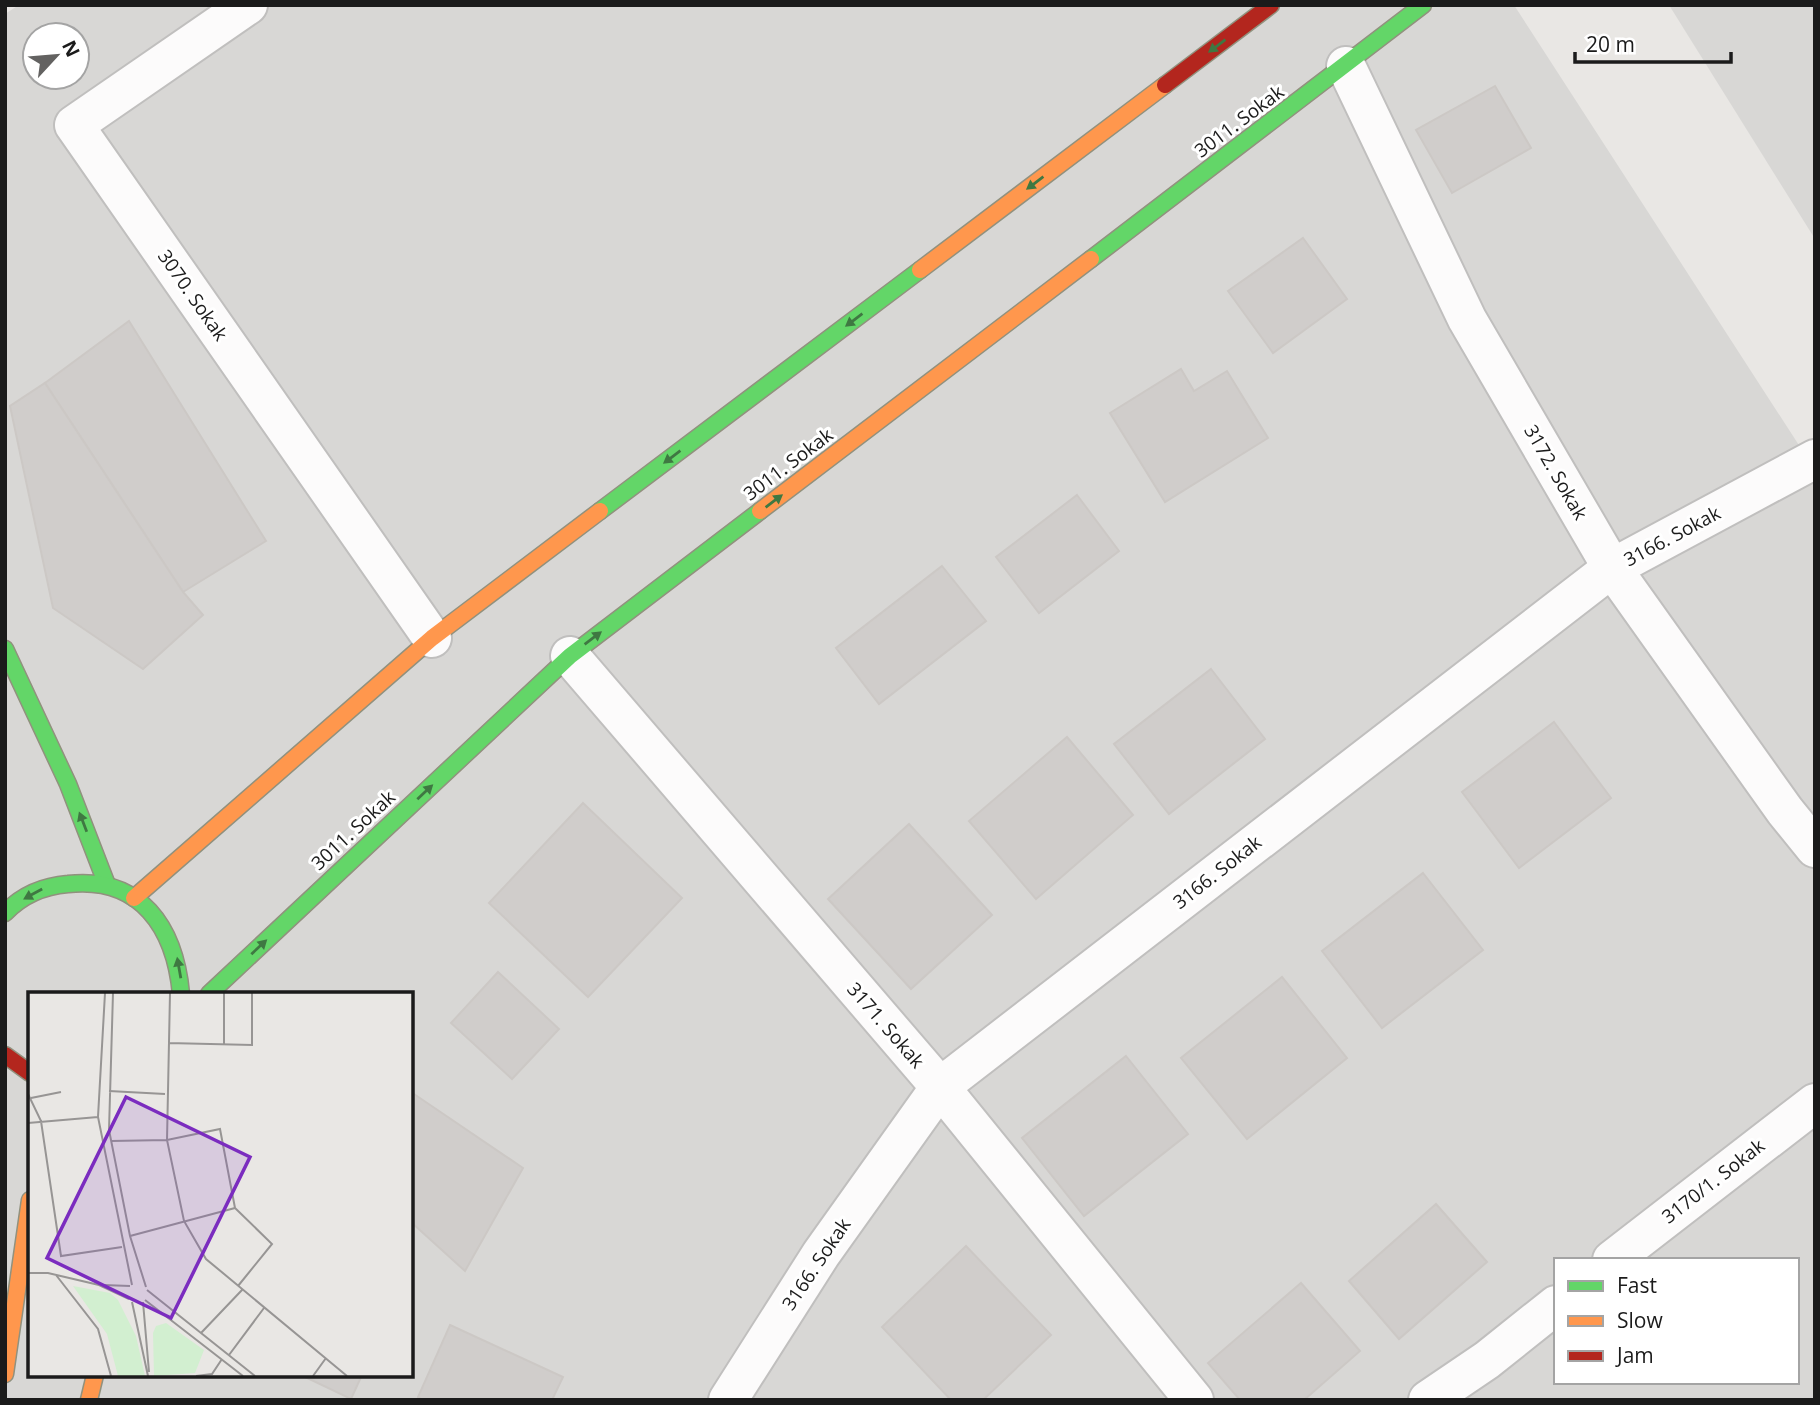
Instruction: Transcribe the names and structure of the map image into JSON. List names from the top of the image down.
{
  "streets": {
    "street": [
      "3011. Sokak",
      "3070. Sokak",
      "3172. Sokak",
      "3166. Sokak",
      "3171. Sokak",
      "3170/1. Sokak"
    ]
  },
  "crossings": [
    ["3011. Sokak", "3172. Sokak"],
    ["3011. Sokak", "3171. Sokak"],
    ["3172. Sokak", "3166. Sokak"],
    ["3166. Sokak", "3171. Sokak"]
  ],
  "legend": ["Fast", "Slow", "Jam"],
  "scale_bar": "20 m",
  "north": "top right"
}
